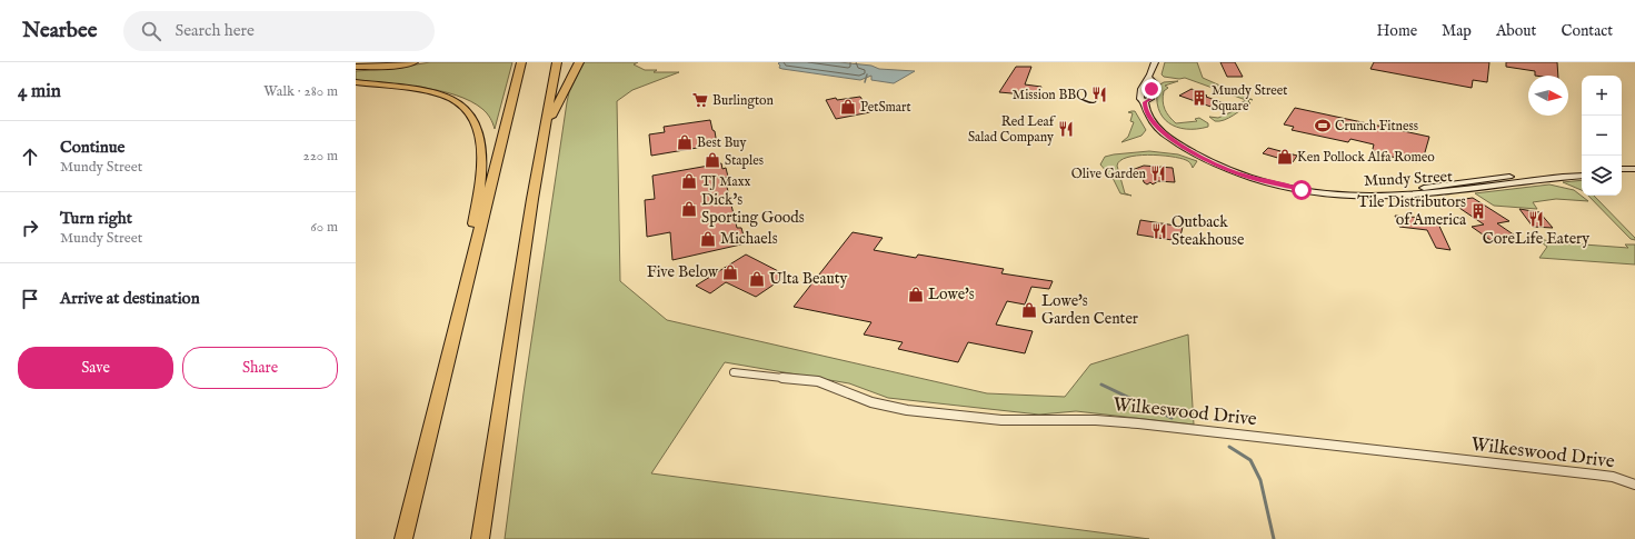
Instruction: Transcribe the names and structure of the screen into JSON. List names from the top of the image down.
{
  "streets": {
    "main road": ["Mundy Street"],
    "street": ["Wilkeswood Drive"]
  },
  "places": {
    "restaurant": [
      "Mission BBQ",
      "Red Leaf Salad Company",
      "Olive Garden",
      "CoreLife Eatery",
      "Outback Steakhouse"
    ],
    "building": ["Mundy Street Square", "Tile Distributors of America"],
    "supermarket": ["Burlington"],
    "shop": [
      "PetSmart",
      "Best Buy",
      "Ken Pollock Alfa Romeo",
      "Staples",
      "TJ Maxx",
      "Dick's Sporting Goods",
      "Michaels",
      "Five Below",
      "Ulta Beauty",
      "Lowe's",
      "Lowe's Garden Center"
    ],
    "sports": ["Crunch Fitness"]
  },
  "north": "right",
  "page": {
    "header": "Nearbee",
    "search": "Search here",
    "nav": [
      "Home",
      "Map",
      "About",
      "Contact"
    ],
    "heading": ["4 min", "Walk · 280 m"],
    "map_buttons": ["+", "−"],
    "list": [
      ["Continue", "Mundy Street", "220 m"],
      ["Turn right", "Mundy Street", "60 m"],
      "Arrive at destination"
    ],
    "buttons": ["Save", "Share"]
  }
}
